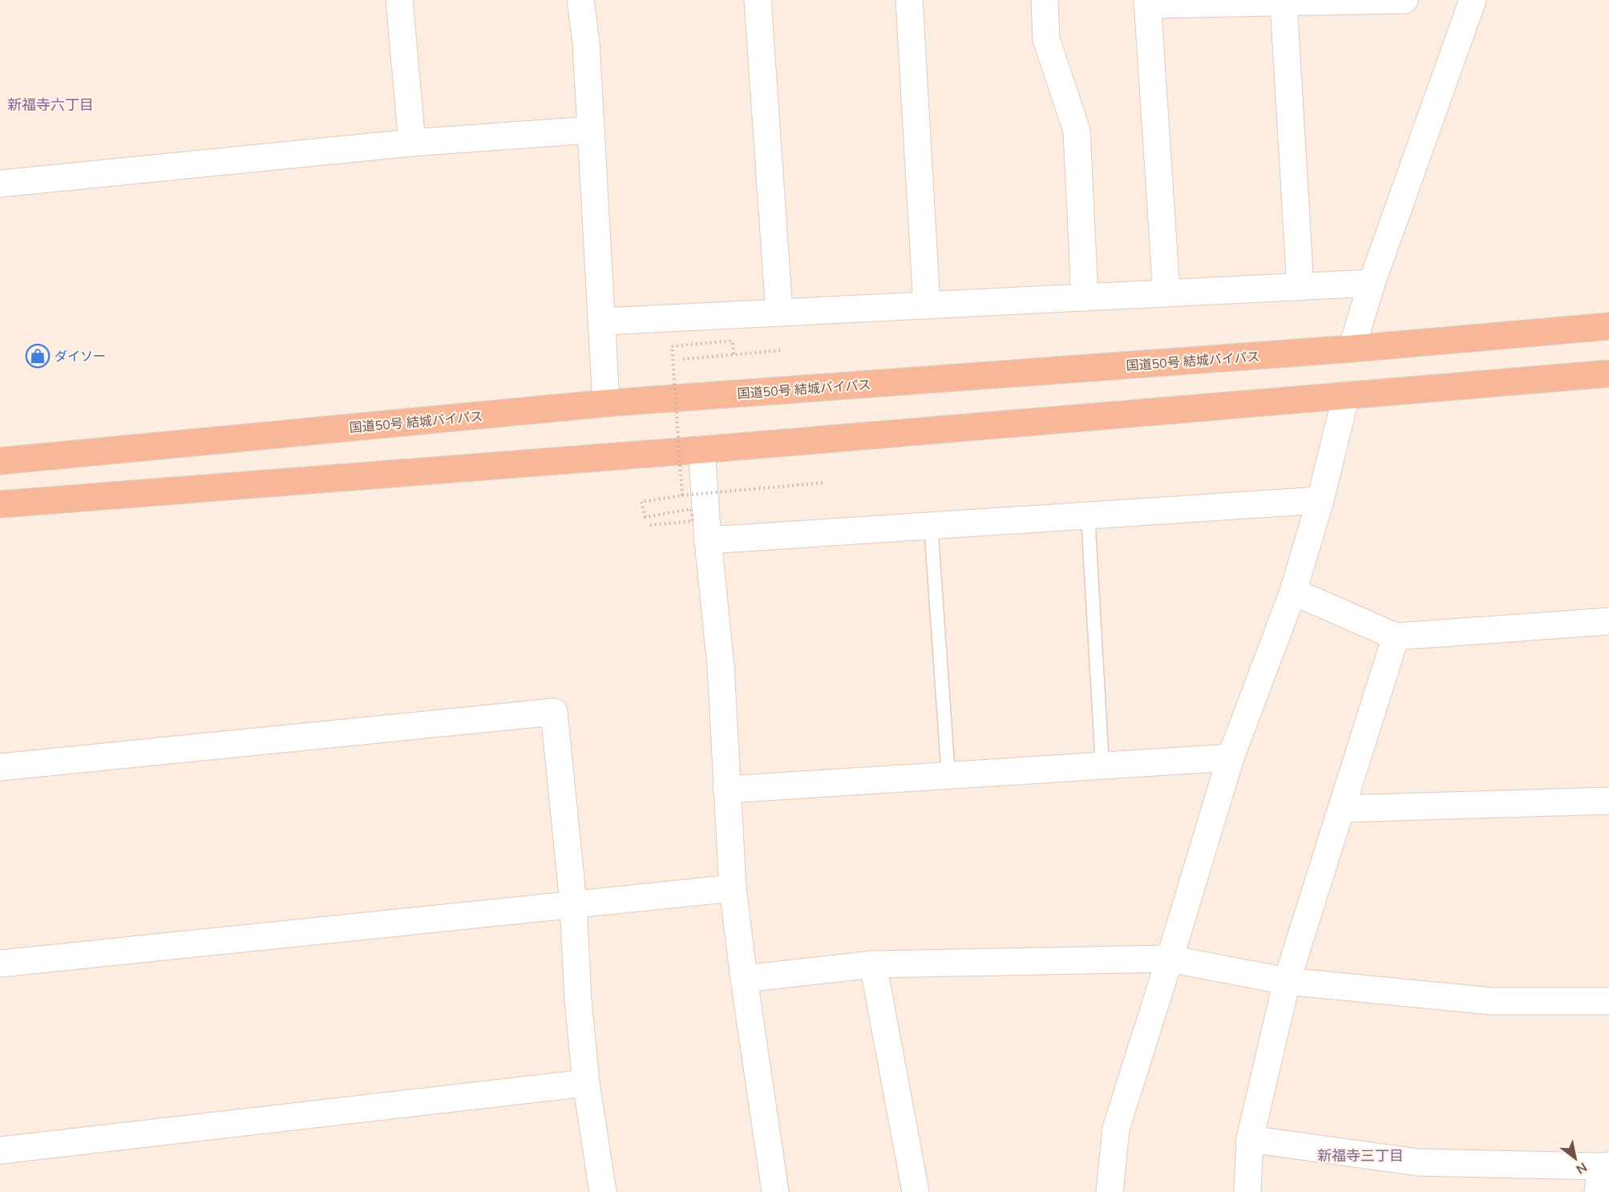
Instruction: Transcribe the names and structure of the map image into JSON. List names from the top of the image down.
{
  "streets": {
    "highway": ["国道50号 結城バイパス"]
  },
  "districts": ["新福寺六丁目", "新福寺三丁目"],
  "places": {
    "shop": ["ダイソー"]
  },
  "north": "bottom right"
}
